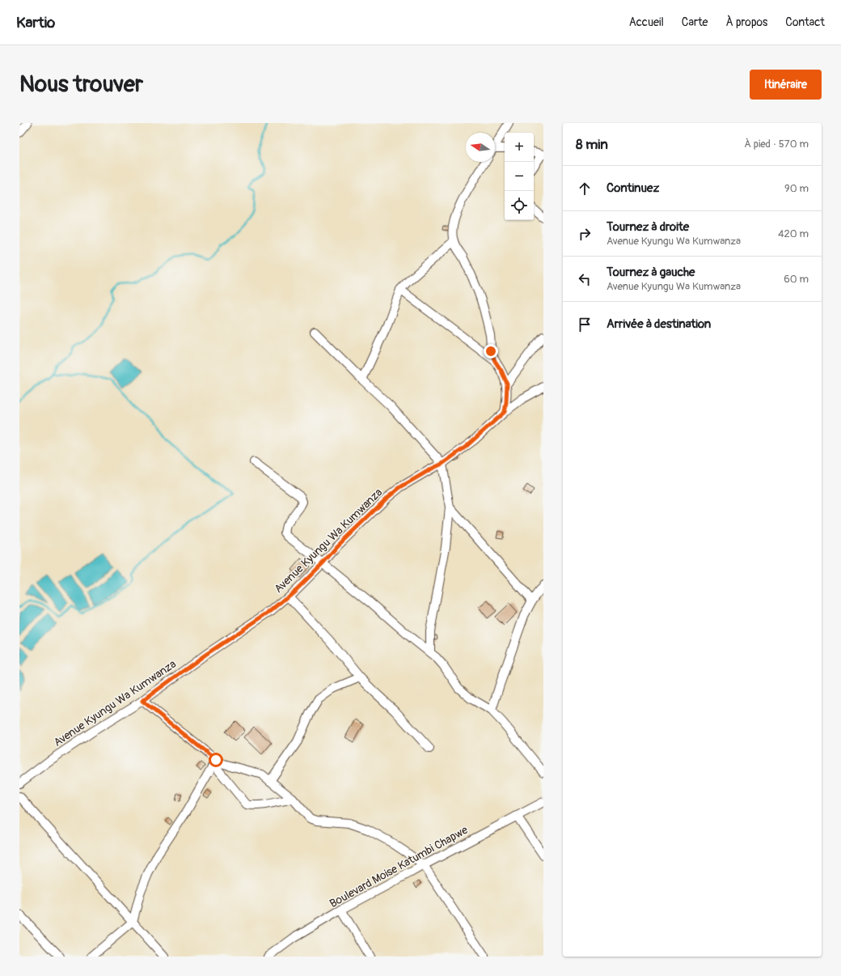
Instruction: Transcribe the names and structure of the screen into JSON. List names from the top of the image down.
{
  "streets": {
    "street": ["Avenue Kyungu Wa Kumwanza", "Boulevard Moise Katumbi Chapwe"]
  },
  "north": "left",
  "page": {
    "header": "Kartio",
    "nav": [
      "Accueil",
      "Carte",
      "À propos",
      "Contact"
    ],
    "buttons": "Itinéraire",
    "title": "Nous trouver",
    "heading": ["8 min", "À pied · 570 m"],
    "map_buttons": ["+", "−"],
    "list": [
      ["Continuez", "90 m"],
      ["Tournez à droite", "Avenue Kyungu Wa Kumwanza", "420 m"],
      ["Tournez à gauche", "Avenue Kyungu Wa Kumwanza", "60 m"],
      "Arrivée à destination"
    ]
  }
}
